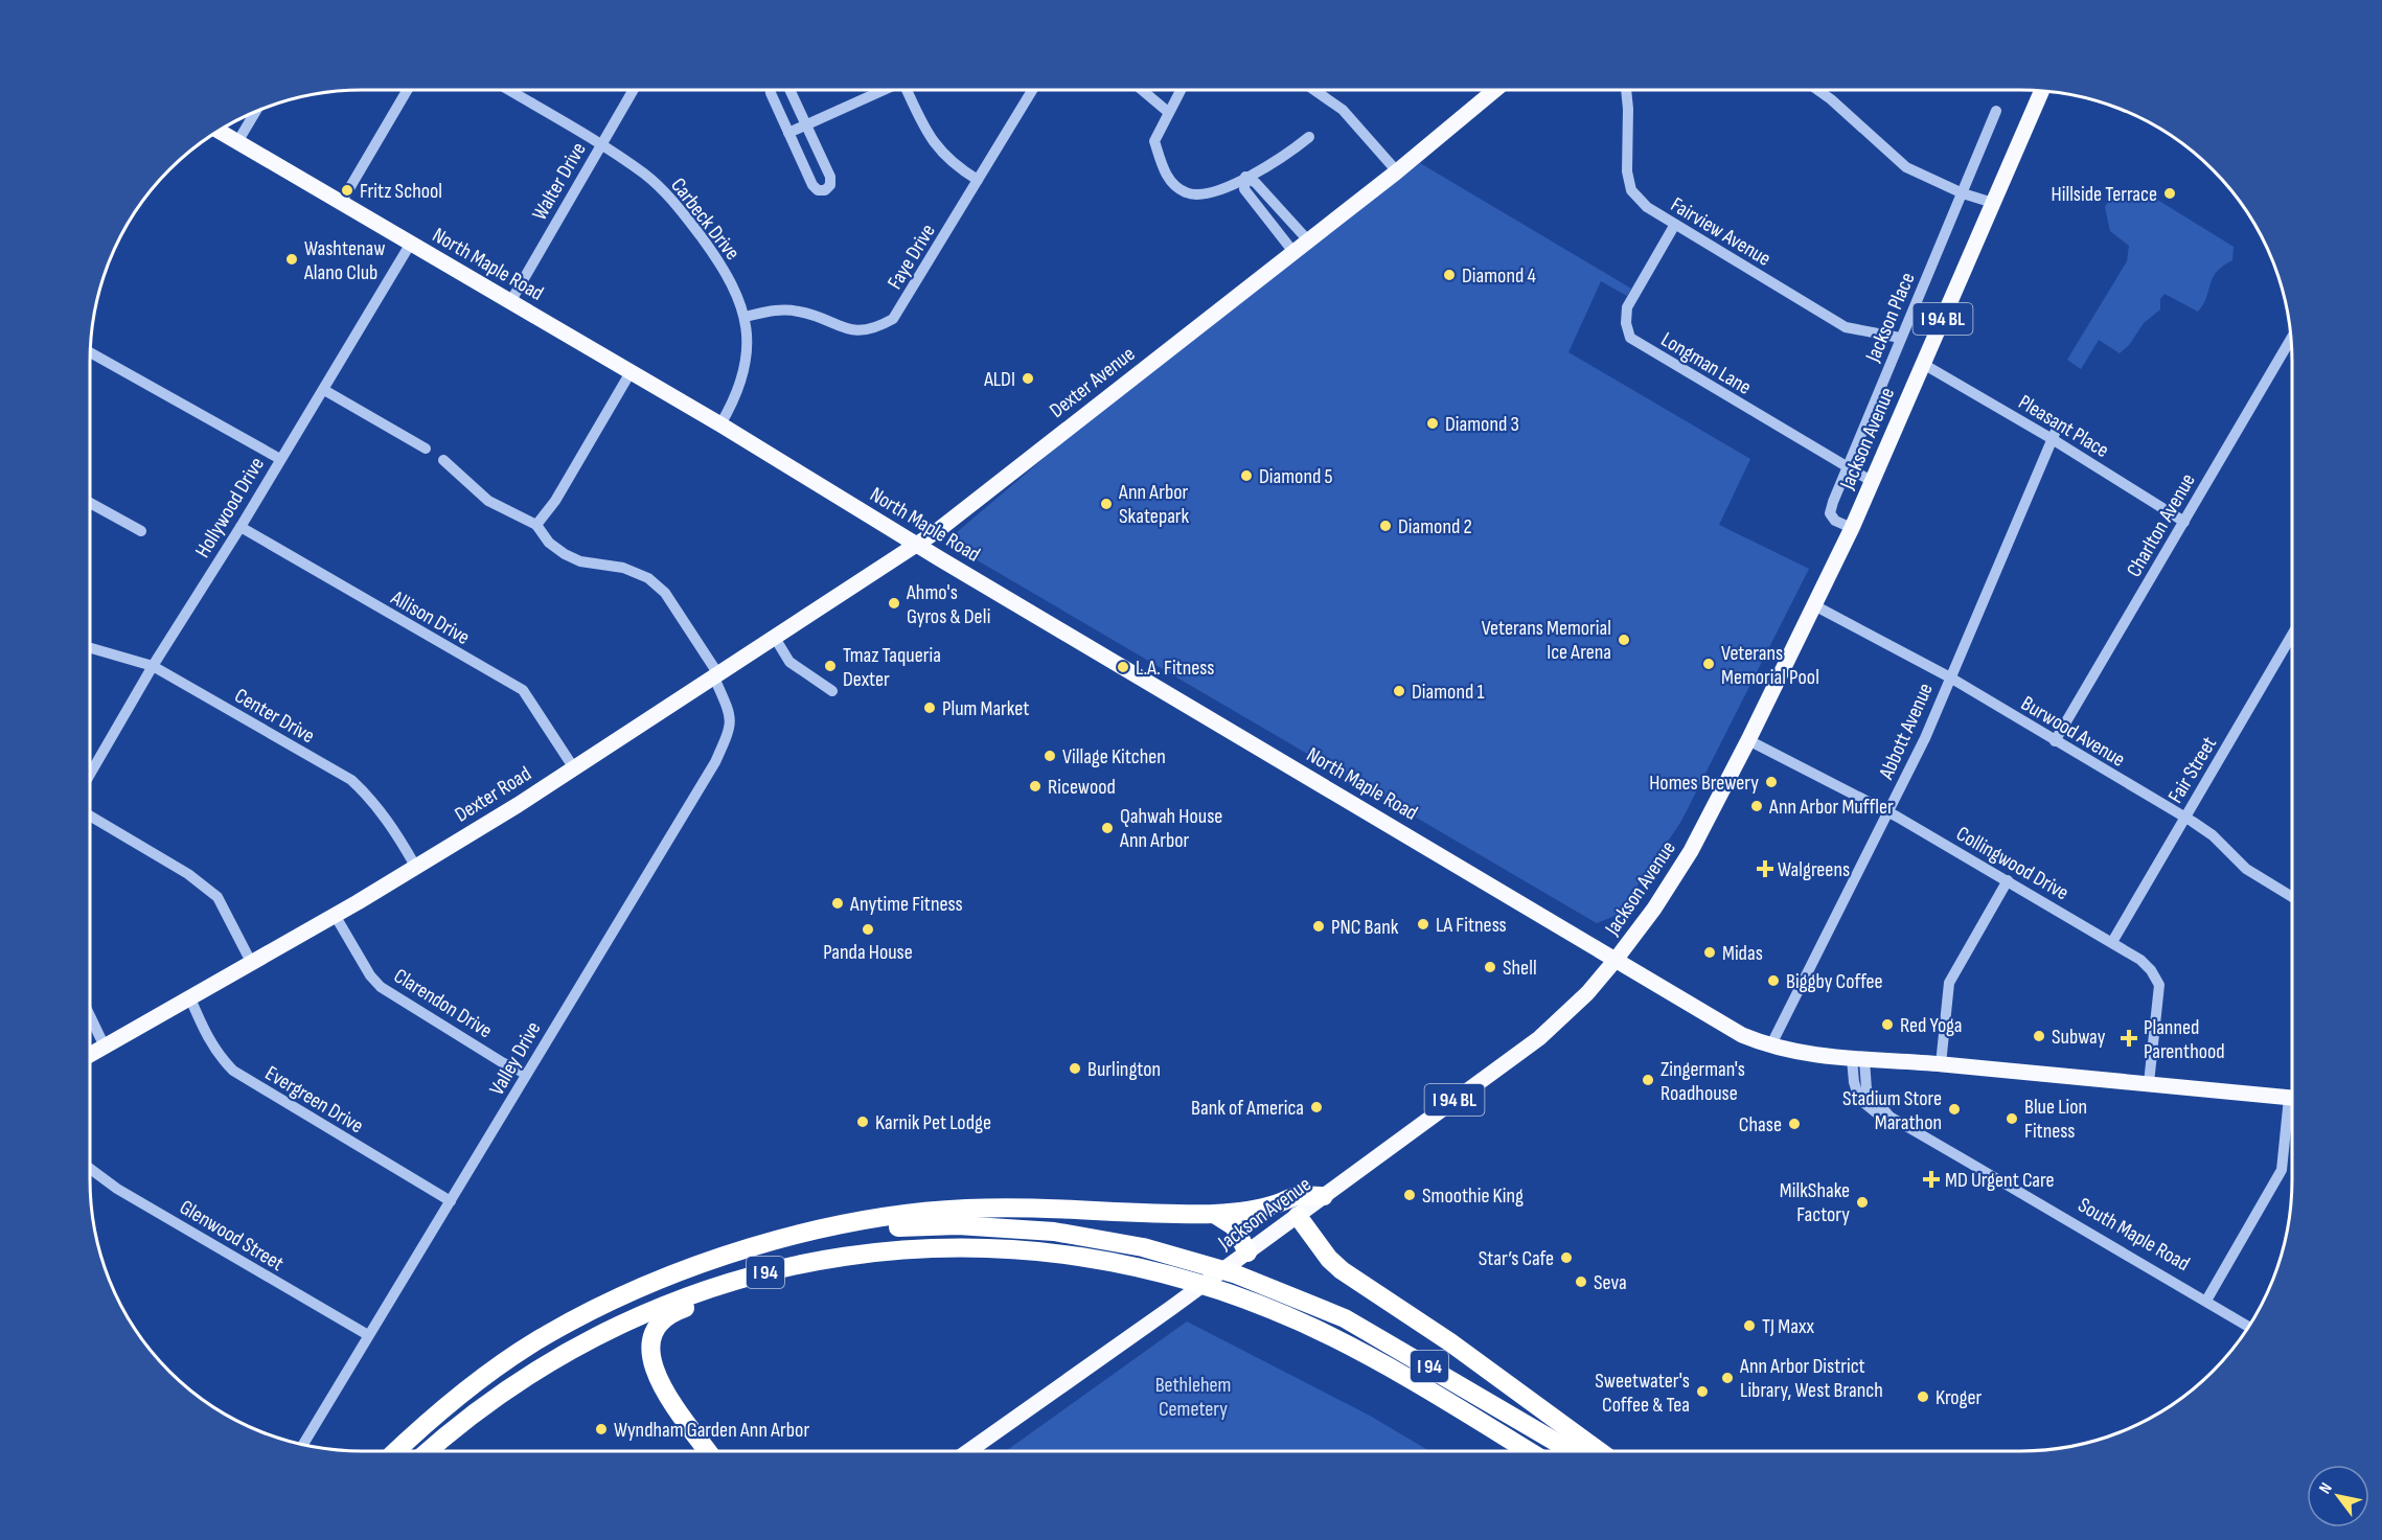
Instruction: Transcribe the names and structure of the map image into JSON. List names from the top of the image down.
{
  "streets": {
    "highway": ["I 94"],
    "main road": [
      "North Maple Road",
      "I 94 BL",
      "Dexter Avenue",
      "Jackson Avenue",
      "Dexter Road"
    ],
    "street": [
      "Walter Drive",
      "Carbeck Drive",
      "Fairview Avenue",
      "Faye Drive",
      "Jackson Place",
      "Longman Lane",
      "Pleasant Place",
      "Hollywood Drive",
      "Charlton Avenue",
      "Allison Drive",
      "Center Drive",
      "Abbott Avenue",
      "Burwood Avenue",
      "Fair Street",
      "Collingwood Drive",
      "Clarendon Drive",
      "Valley Drive",
      "Evergreen Drive",
      "South Maple Road",
      "Glenwood Street"
    ]
  },
  "crossings": [
    ["Walter Drive", "Carbeck Drive"],
    ["Walter Drive", "North Maple Road"],
    ["Carbeck Drive", "Faye Drive"],
    ["Carbeck Drive", "North Maple Road"],
    ["Fairview Avenue", "Jackson Place"],
    ["Fairview Avenue", "Longman Lane"],
    ["North Maple Road", "Dexter Avenue"],
    ["North Maple Road", "Jackson Avenue"],
    ["North Maple Road", "Hollywood Drive"],
    ["North Maple Road", "Dexter Road"],
    ["Jackson Place", "Longman Lane"],
    ["Jackson Place", "Jackson Avenue"],
    ["Longman Lane", "Jackson Avenue"],
    ["Dexter Avenue", "Dexter Road"],
    ["Pleasant Place", "Jackson Avenue"],
    ["Pleasant Place", "Charlton Avenue"],
    ["Pleasant Place", "Abbott Avenue"],
    ["Jackson Avenue", "Burwood Avenue"],
    ["Jackson Avenue", "Collingwood Drive"],
    ["Hollywood Drive", "Allison Drive"],
    ["Hollywood Drive", "Center Drive"],
    ["Charlton Avenue", "Burwood Avenue"],
    ["Allison Drive", "Dexter Road"],
    ["Center Drive", "Dexter Road"],
    ["Abbott Avenue", "Burwood Avenue"],
    ["Abbott Avenue", "Collingwood Drive"],
    ["Burwood Avenue", "Fair Street"],
    ["Fair Street", "Collingwood Drive"],
    ["Dexter Road", "Clarendon Drive"],
    ["Dexter Road", "Valley Drive"],
    ["Dexter Road", "Evergreen Drive"],
    ["Clarendon Drive", "Valley Drive"],
    ["Valley Drive", "Evergreen Drive"],
    ["Valley Drive", "Glenwood Street"]
  ],
  "parks": ["Bethlehem Cemetery"],
  "places": {
    "other": [
      "Fritz School",
      "Hillside Terrace",
      "Washtenaw Alano Club",
      "Diamond 4",
      "ALDI",
      "Diamond 3",
      "Diamond 5",
      "Ann Arbor Skatepark",
      "Diamond 2",
      "Ahmo's Gyros & Deli",
      "Veterans Memorial Ice Arena",
      "Veterans Memorial Pool",
      "Tmaz Taqueria Dexter",
      "L.A. Fitness",
      "Diamond 1",
      "Plum Market",
      "Village Kitchen",
      "Homes Brewery",
      "Ricewood",
      "Ann Arbor Muffler",
      "Qahwah House Ann Arbor",
      "Anytime Fitness",
      "LA Fitness",
      "PNC Bank",
      "Panda House",
      "Midas",
      "Shell",
      "Biggby Coffee",
      "Red Yoga",
      "Subway",
      "Burlington",
      "Zingerman's Roadhouse",
      "Bank of America",
      "Stadium Store Marathon",
      "Blue Lion Fitness",
      "Karnik Pet Lodge",
      "Chase",
      "Smoothie King",
      "MilkShake Factory",
      "Star’s Cafe",
      "Seva",
      "TJ Maxx",
      "Ann Arbor District Library, West Branch",
      "Sweetwater's Coffee & Tea",
      "Kroger",
      "Wyndham Garden Ann Arbor"
    ],
    "health": ["Walgreens", "Planned Parenthood", "MD Urgent Care"]
  },
  "north": "top left"
}
